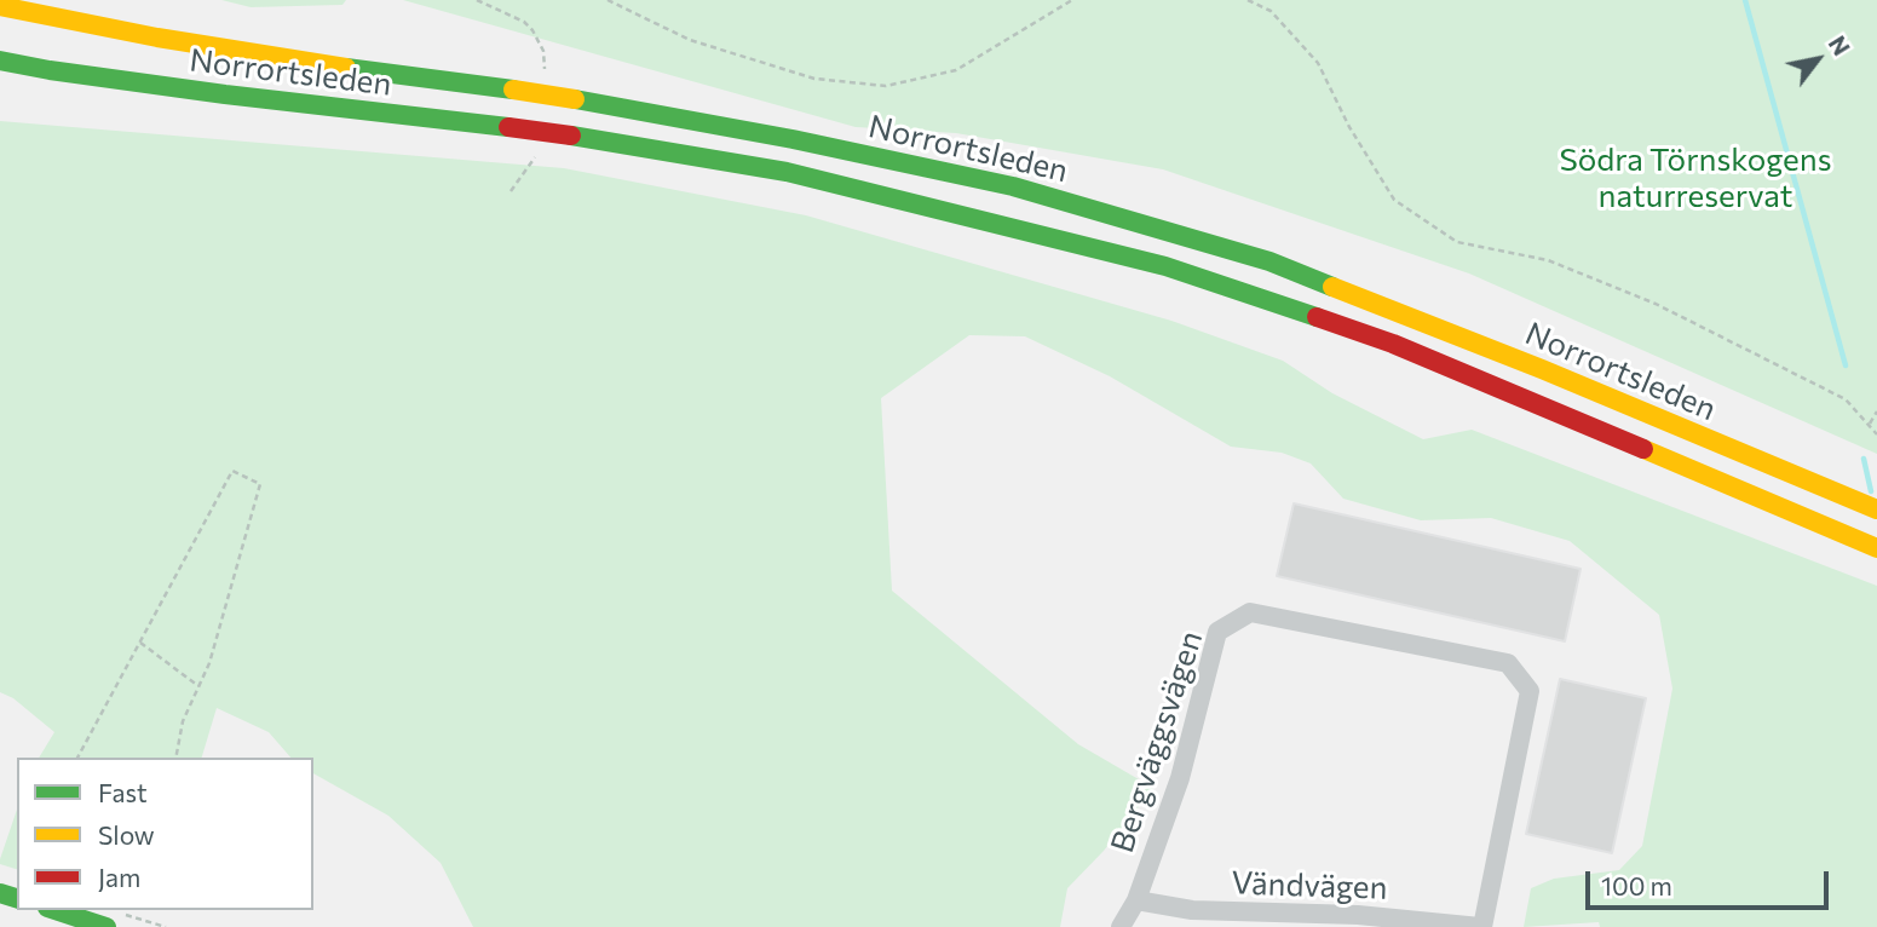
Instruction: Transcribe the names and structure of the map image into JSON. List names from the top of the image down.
{
  "streets": {
    "main road": ["Norrortsleden"],
    "street": ["Bergväggsvägen", "Vändvägen"]
  },
  "crossings": [
    ["Bergväggsvägen", "Vändvägen"]
  ],
  "parks": ["Södra Törnskogens naturreservat"],
  "legend": ["Fast", "Slow", "Jam"],
  "scale_bar": "100 m",
  "north": "top right"
}
